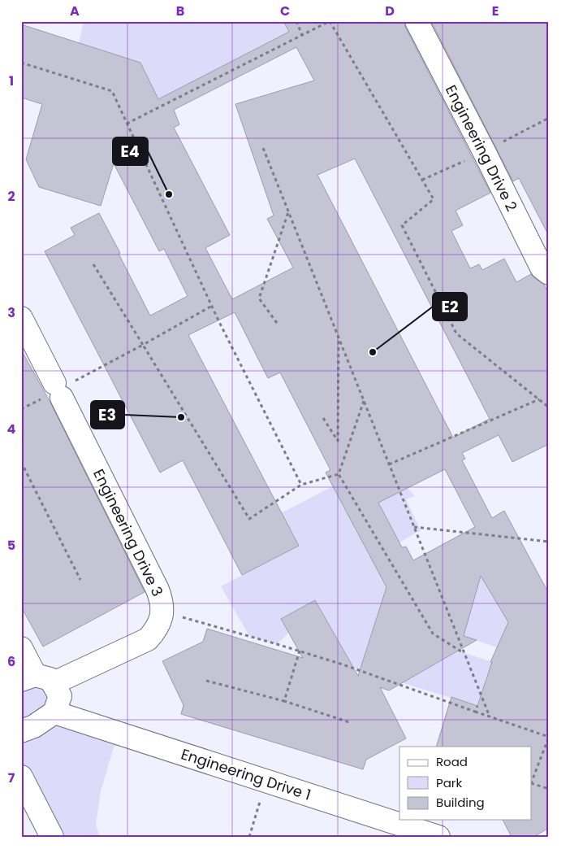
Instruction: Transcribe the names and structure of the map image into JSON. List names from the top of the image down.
{
  "streets": {
    "lane": ["Engineering Drive 2", "Engineering Drive 3", "Engineering Drive 1"]
  },
  "places": ["E4", "E2", "E3"],
  "legend": ["Road", "Park", "Building"],
  "grid": {
    "columns": [
      "A",
      "B",
      "C",
      "D",
      "E"
    ],
    "rows": [
      "1",
      "2",
      "3",
      "4",
      "5",
      "6",
      "7"
    ]
  }
}
